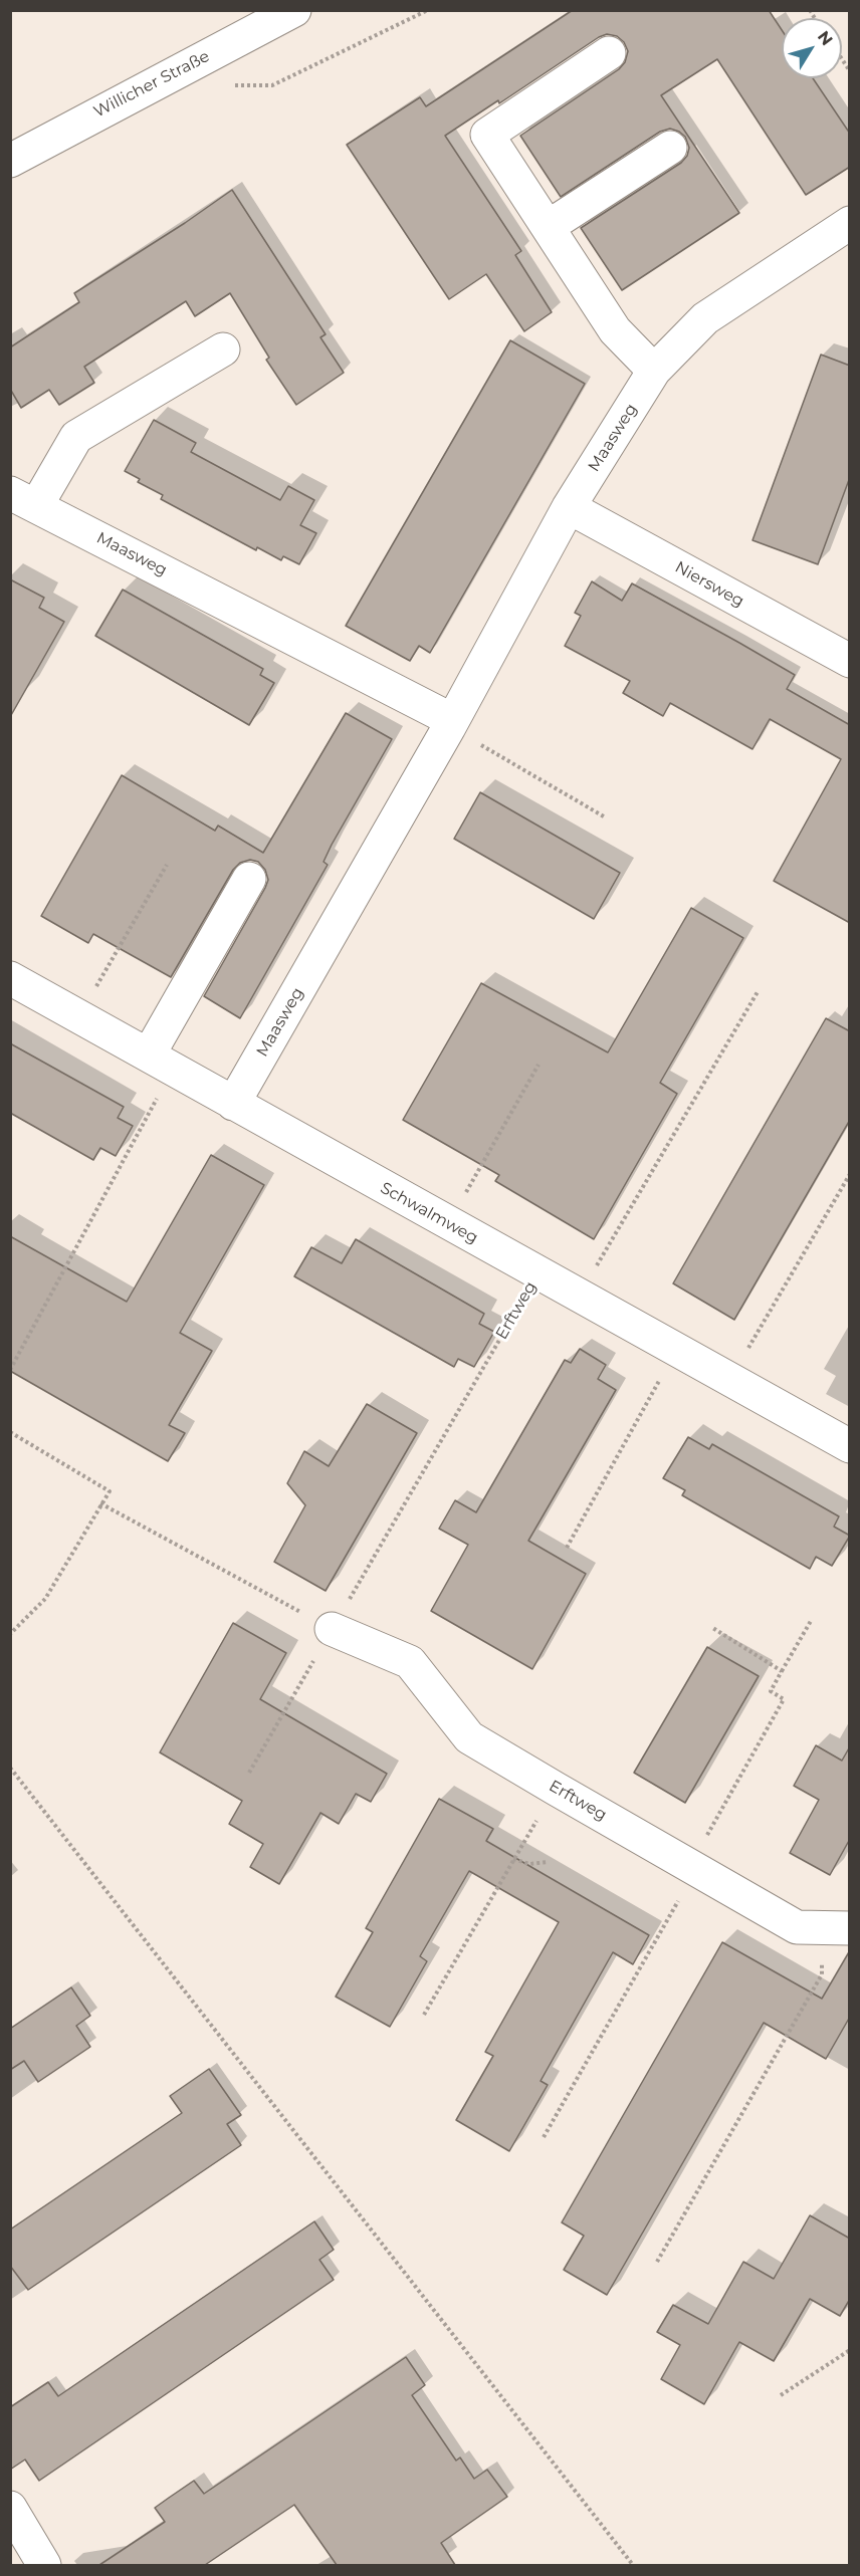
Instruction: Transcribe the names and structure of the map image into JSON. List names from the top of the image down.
{
  "streets": {
    "street": [
      "Willicher Straße",
      "Maasweg",
      "Niersweg",
      "Schwalmweg",
      "Erftweg"
    ]
  },
  "crossings": [
    ["Maasweg", "Niersweg"],
    ["Maasweg", "Schwalmweg"],
    ["Schwalmweg", "Erftweg"]
  ],
  "north": "top right"
}
